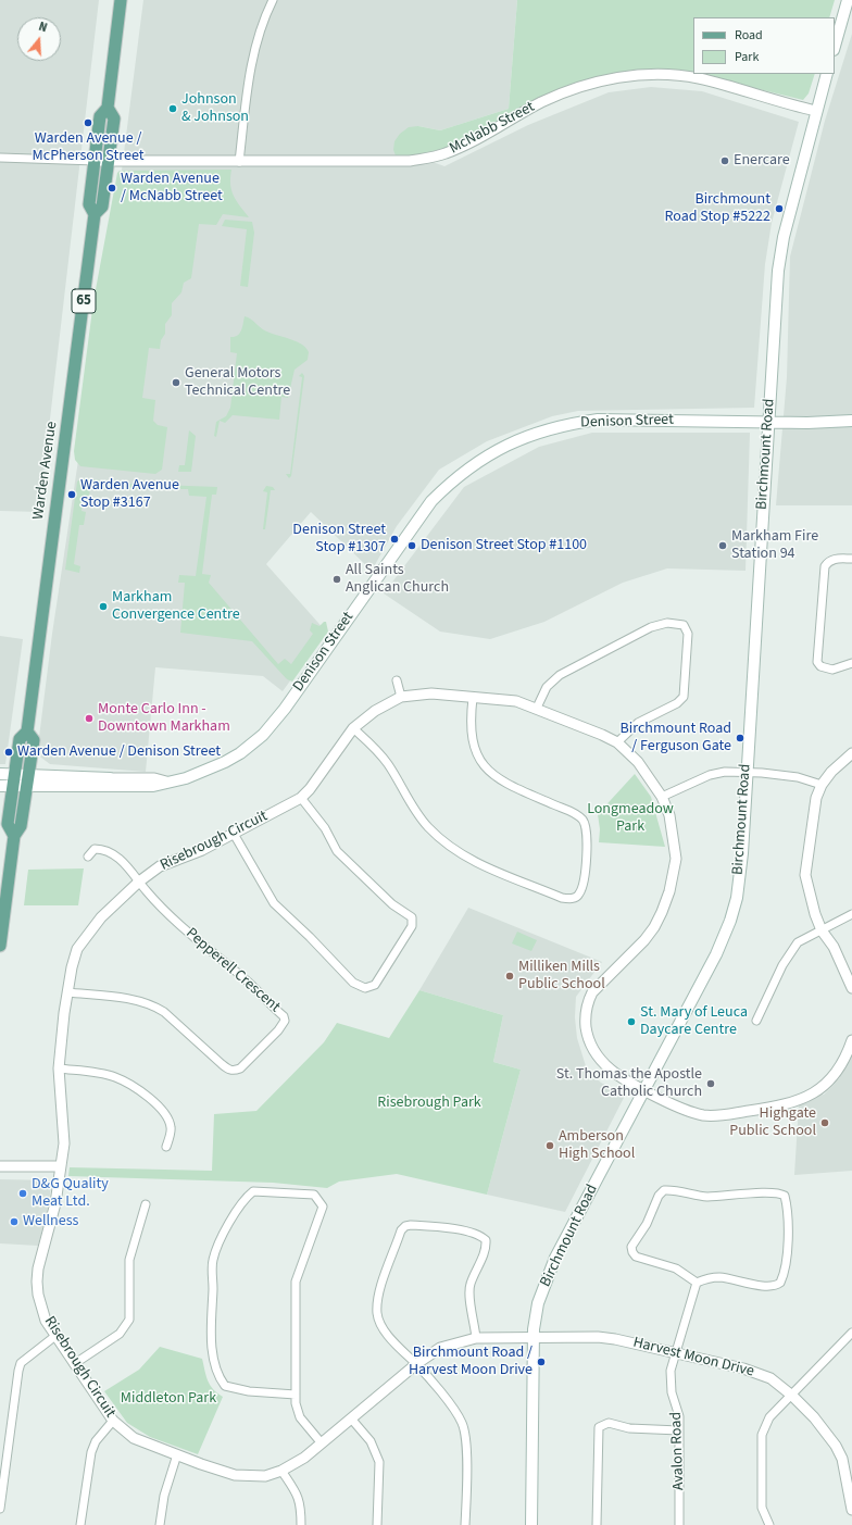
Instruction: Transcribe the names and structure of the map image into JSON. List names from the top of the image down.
{
  "streets": {
    "main road": [
      "65",
      "Denison Street",
      "Birchmount Road",
      "Warden Avenue"
    ],
    "street": [
      "McNabb Street",
      "Risebrough Circuit",
      "Pepperell Crescent",
      "Harvest Moon Drive",
      "Avalon Road"
    ]
  },
  "crossings": [
    ["McNabb Street", "Birchmount Road"],
    ["McNabb Street", "Warden Avenue"],
    ["Denison Street", "Birchmount Road"],
    ["Denison Street", "Warden Avenue"],
    ["Birchmount Road", "Risebrough Circuit"],
    ["Birchmount Road", "Harvest Moon Drive"],
    ["Risebrough Circuit", "Pepperell Crescent"],
    ["Risebrough Circuit", "Harvest Moon Drive"],
    ["Harvest Moon Drive", "Avalon Road"]
  ],
  "parks": ["Longmeadow Park", "Risebrough Park", "Middleton Park"],
  "places": [
    "Johnson & Johnson",
    "Warden Avenue / McPherson Street",
    "Enercare",
    "Warden Avenue / McNabb Street",
    "Birchmount Road Stop #5222",
    "General Motors Technical Centre",
    "Warden Avenue Stop #3167",
    "Denison Street Stop #1307",
    "Denison Street Stop #1100",
    "Markham Fire Station 94",
    "All Saints Anglican Church",
    "Markham Convergence Centre",
    "Monte Carlo Inn - Downtown Markham",
    "Birchmount Road / Ferguson Gate",
    "Warden Avenue / Denison Street",
    "Milliken Mills Public School",
    "St. Mary of Leuca Daycare Centre",
    "St. Thomas the Apostle Catholic Church",
    "Highgate Public School",
    "Amberson High School",
    "D&G Quality Meat Ltd.",
    "Wellness",
    "Birchmount Road / Harvest Moon Drive"
  ],
  "legend": ["Road", "Park"],
  "north": "top"
}
